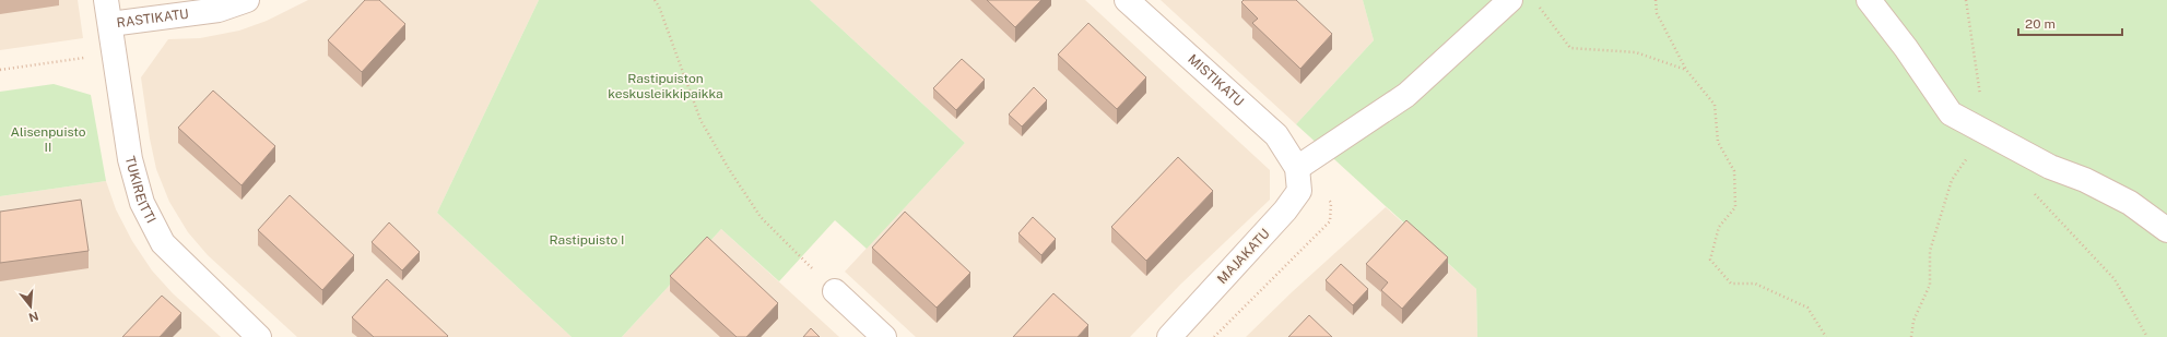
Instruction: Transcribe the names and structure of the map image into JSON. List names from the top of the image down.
{
  "streets": {
    "street": [
      "RASTIKATU",
      "MISTIKATU",
      "TUKIREITTI",
      "MAJAKATU"
    ]
  },
  "crossings": [
    ["RASTIKATU", "TUKIREITTI"],
    ["MISTIKATU", "MAJAKATU"]
  ],
  "parks": ["Rastipuiston keskusleikkipaikka", "Alisenpuisto II", "Rastipuisto I"],
  "scale_bar": "20 m",
  "north": "bottom"
}
